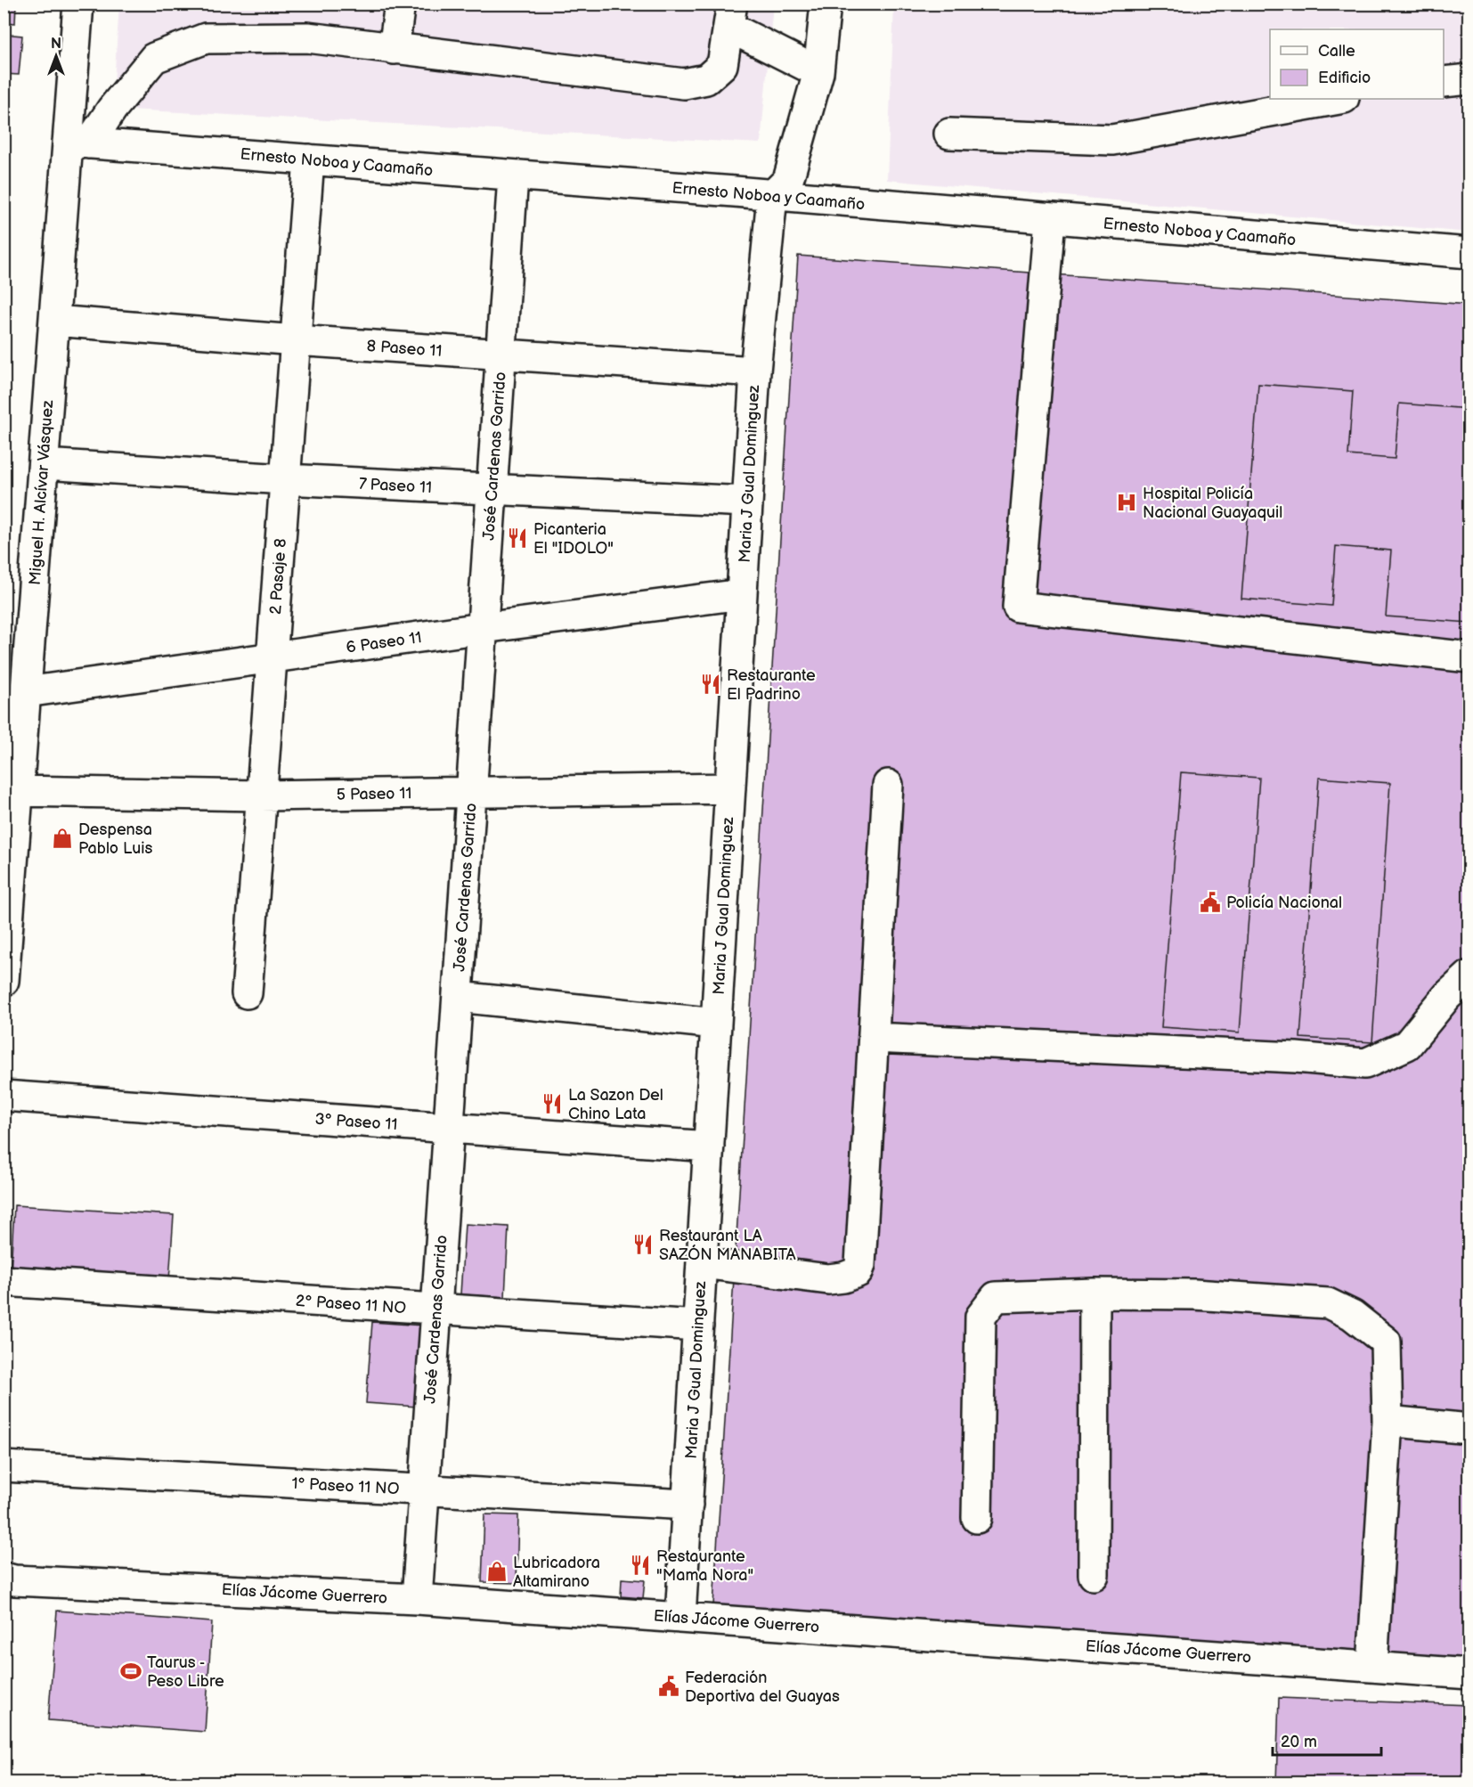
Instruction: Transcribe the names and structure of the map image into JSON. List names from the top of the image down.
{
  "streets": {
    "street": [
      "Ernesto Noboa y Caamaño",
      "8 Paseo 11",
      "José Cardenas Garrido",
      "Maria J Gual Dominguez",
      "7 Paseo 11",
      "Miguel H. Alcívar Vásquez",
      "2 Pasaje 8",
      "6 Paseo 11",
      "5 Paseo 11",
      "3º Paseo 11",
      "2º Paseo 11 NO",
      "1º Paseo 11 NO",
      "Elías Jácome Guerrero"
    ]
  },
  "crossings": [
    ["Ernesto Noboa y Caamaño", "José Cardenas Garrido"],
    ["Ernesto Noboa y Caamaño", "Maria J Gual Dominguez"],
    ["Ernesto Noboa y Caamaño", "Miguel H. Alcívar Vásquez"],
    ["Ernesto Noboa y Caamaño", "2 Pasaje 8"],
    ["8 Paseo 11", "José Cardenas Garrido"],
    ["8 Paseo 11", "Maria J Gual Dominguez"],
    ["8 Paseo 11", "Miguel H. Alcívar Vásquez"],
    ["8 Paseo 11", "2 Pasaje 8"],
    ["José Cardenas Garrido", "7 Paseo 11"],
    ["José Cardenas Garrido", "6 Paseo 11"],
    ["José Cardenas Garrido", "5 Paseo 11"],
    ["José Cardenas Garrido", "3º Paseo 11"],
    ["José Cardenas Garrido", "2º Paseo 11 NO"],
    ["José Cardenas Garrido", "1º Paseo 11 NO"],
    ["José Cardenas Garrido", "Elías Jácome Guerrero"],
    ["Maria J Gual Dominguez", "7 Paseo 11"],
    ["Maria J Gual Dominguez", "6 Paseo 11"],
    ["Maria J Gual Dominguez", "5 Paseo 11"],
    ["Maria J Gual Dominguez", "3º Paseo 11"],
    ["Maria J Gual Dominguez", "2º Paseo 11 NO"],
    ["Maria J Gual Dominguez", "1º Paseo 11 NO"],
    ["Maria J Gual Dominguez", "Elías Jácome Guerrero"],
    ["7 Paseo 11", "Miguel H. Alcívar Vásquez"],
    ["7 Paseo 11", "2 Pasaje 8"],
    ["Miguel H. Alcívar Vásquez", "6 Paseo 11"],
    ["Miguel H. Alcívar Vásquez", "5 Paseo 11"],
    ["2 Pasaje 8", "6 Paseo 11"],
    ["2 Pasaje 8", "5 Paseo 11"]
  ],
  "places": {
    "hospital": ["Hospital Policía Nacional Guayaquil"],
    "restaurant": [
      "Picanteria El \"IDOLO\"",
      "Restaurante El Padrino",
      "La Sazon Del Chino Lata",
      "Restaurant LA SAZÓN MANABITA",
      "Restaurante \"Mama Nora\""
    ],
    "shop": ["Despensa Pablo Luis", "Lubricadora Altamirano"],
    "public building": ["Policía Nacional", "Federación Deportiva del Guayas"],
    "sports": ["Taurus - Peso Libre"]
  },
  "legend": ["Calle", "Edificio"],
  "scale_bar": "20 m",
  "north": "top"
}
